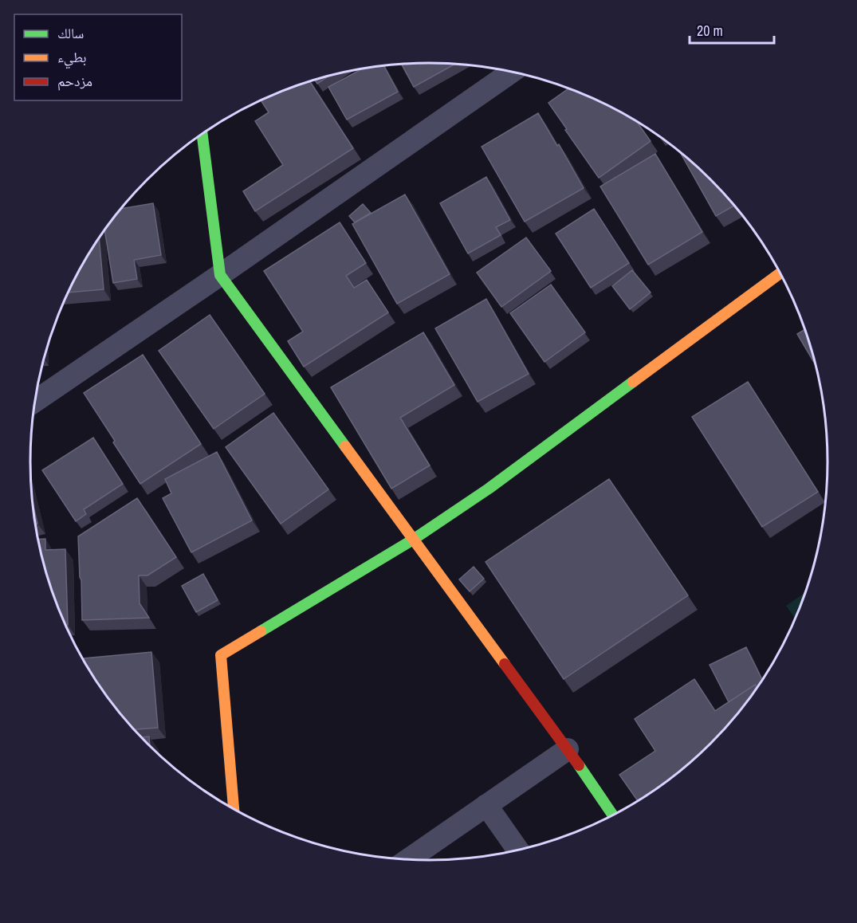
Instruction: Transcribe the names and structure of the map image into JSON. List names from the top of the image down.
{
  "legend": ["سالك", "بطيء", "مزدحم"],
  "scale_bar": "20 m"
}
